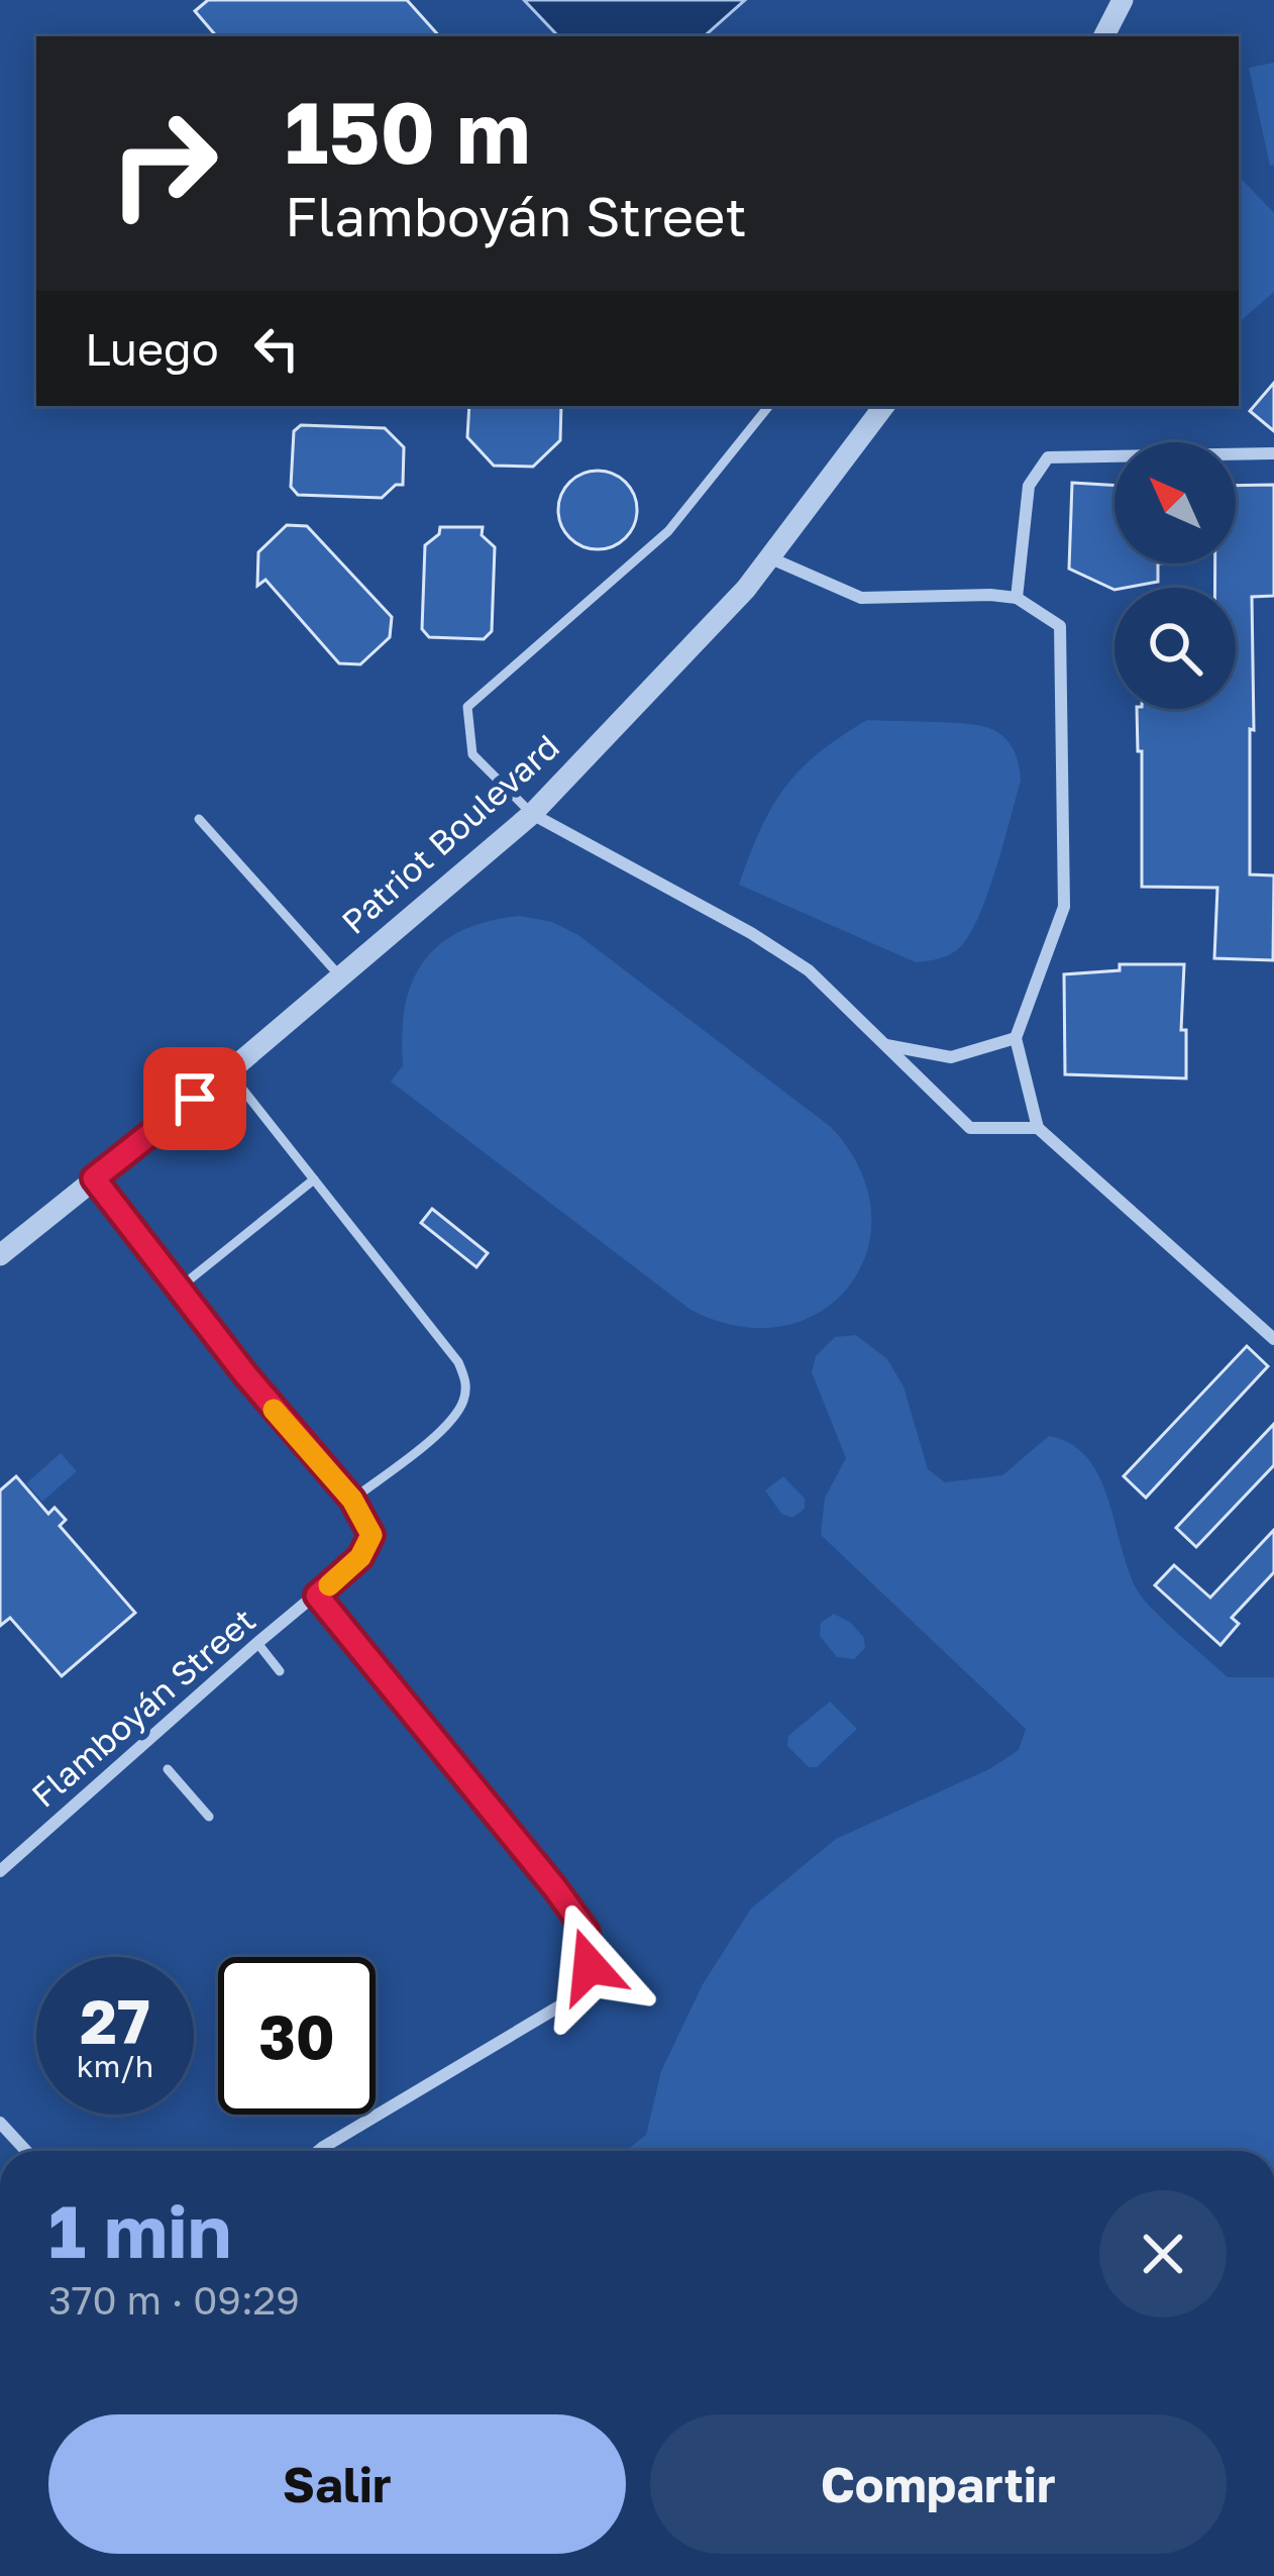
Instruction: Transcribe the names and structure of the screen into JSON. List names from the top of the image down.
{
  "streets": {
    "street": ["Patriot Boulevard", "Flamboyán Street"]
  },
  "north": "top left",
  "page": {
    "turn": ["150 m", "Flamboyán Street"],
    "then": "Luego",
    "speed": "27 km/h",
    "limit": "30",
    "heading": ["1 min", "370 m · 09:29"],
    "buttons": ["Salir", "Compartir"]
  }
}
